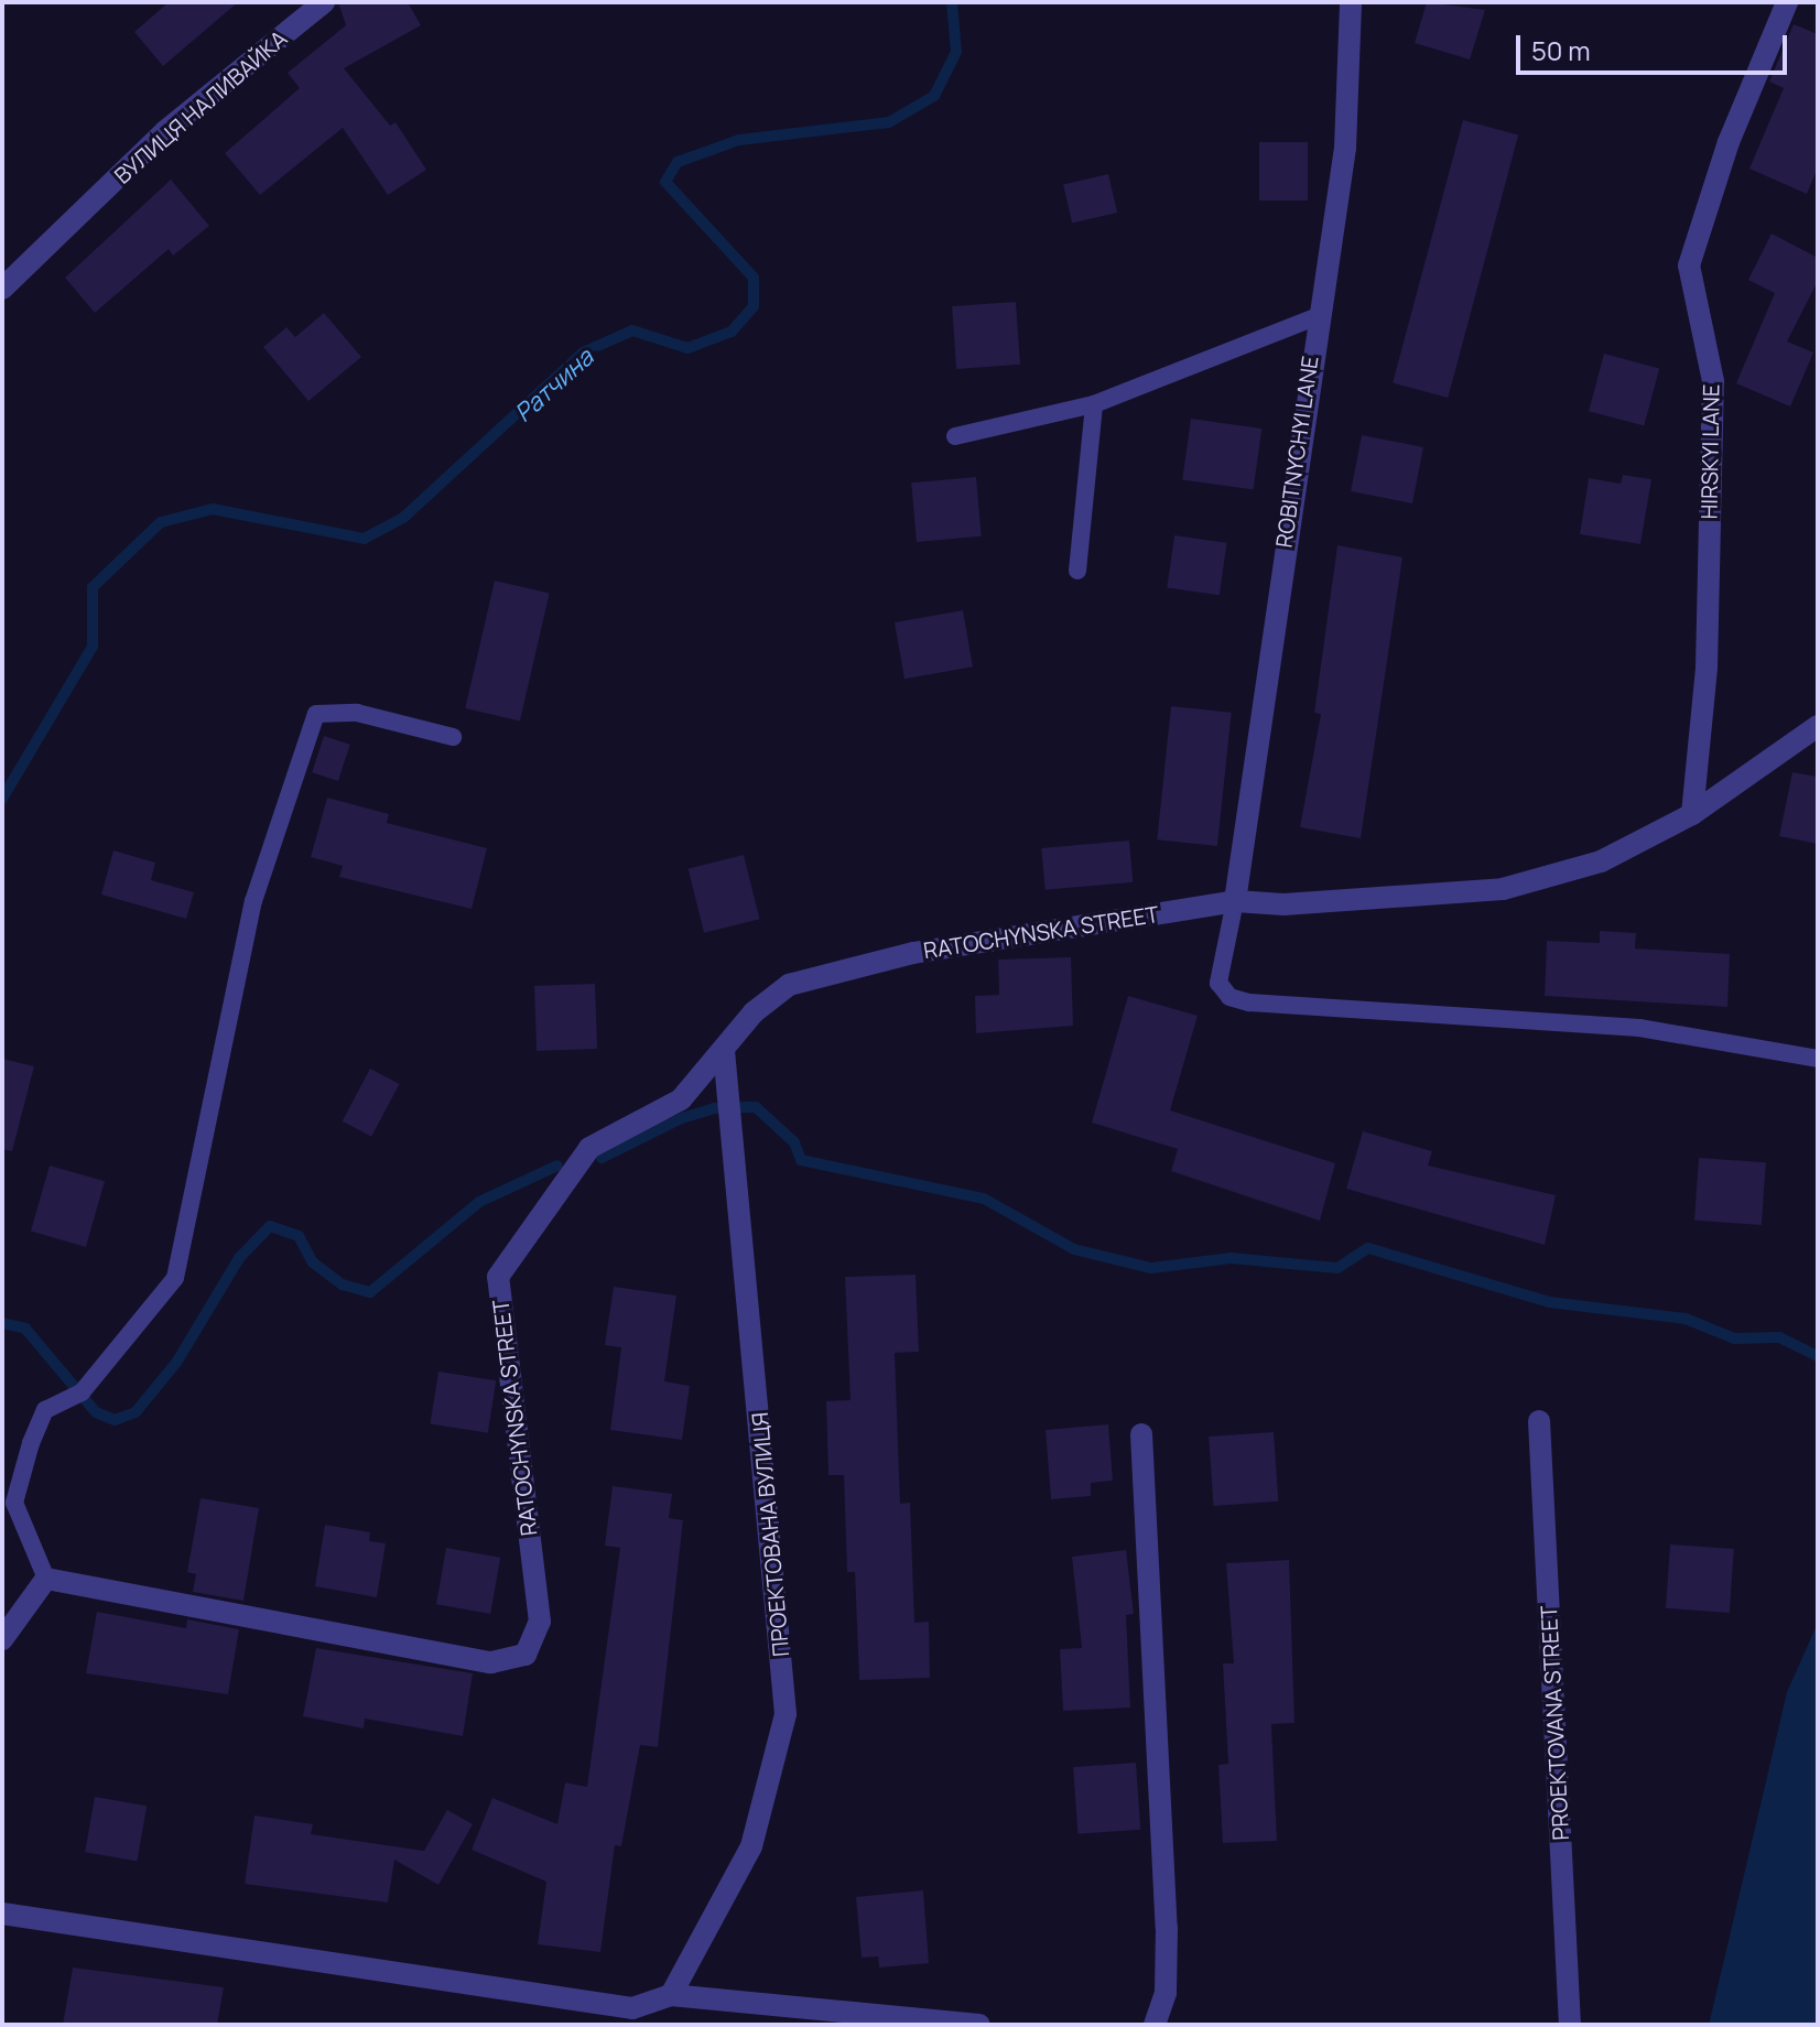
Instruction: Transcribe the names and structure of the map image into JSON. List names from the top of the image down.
{
  "streets": {
    "street": [
      "ВУЛИЦЯ НАЛИВАЙКА",
      "ROBITNYCHYI LANE",
      "HIRSKYI LANE",
      "RATOCHYNSKA STREET",
      "ПРОЕКТОВАНА ВУЛИЦЯ",
      "PROEKTOVANA STREET"
    ]
  },
  "crossings": [
    ["ROBITNYCHYI LANE", "RATOCHYNSKA STREET"],
    ["HIRSKYI LANE", "RATOCHYNSKA STREET"],
    ["RATOCHYNSKA STREET", "ПРОЕКТОВАНА ВУЛИЦЯ"]
  ],
  "water": ["Ратчина"],
  "scale_bar": "50 m"
}
